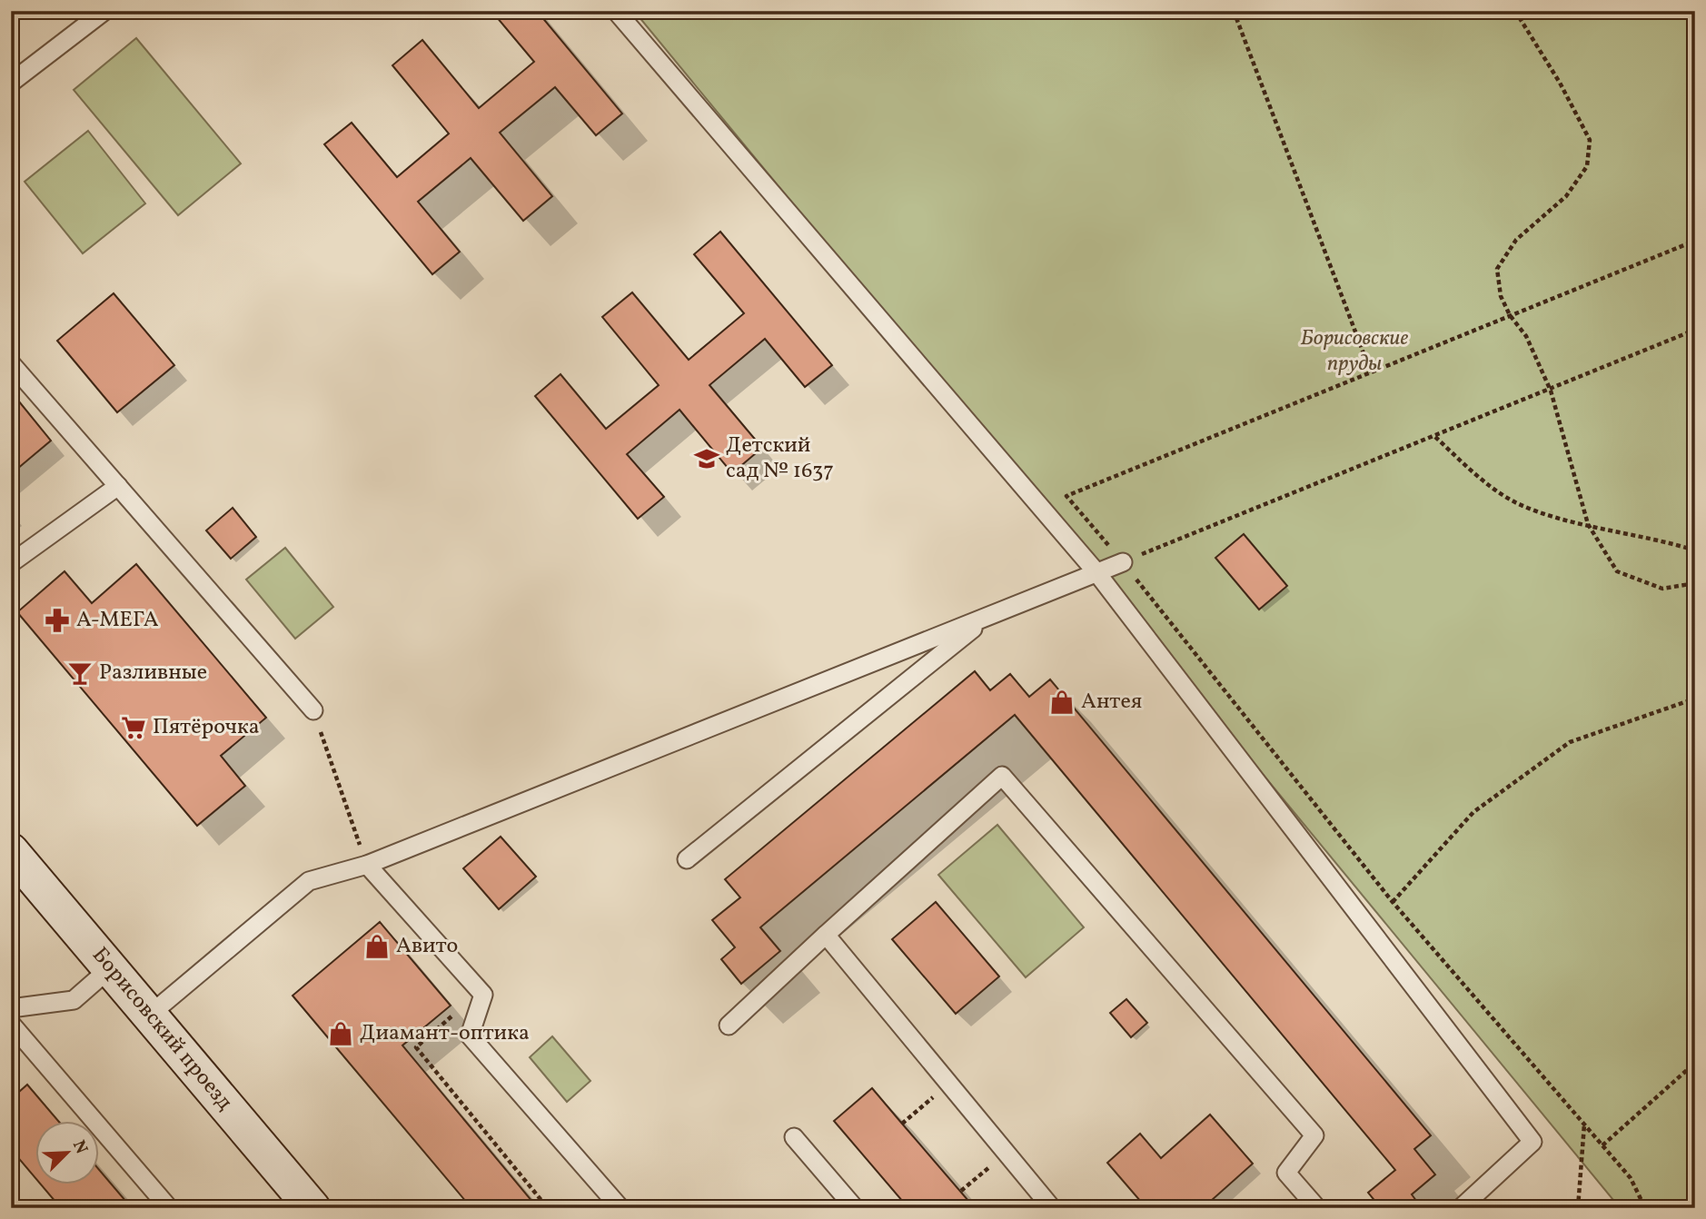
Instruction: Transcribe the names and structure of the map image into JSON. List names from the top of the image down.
{
  "streets": {
    "street": ["Борисовский проезд"]
  },
  "parks": ["Борисовские пруды"],
  "places": {
    "school or university": ["Детский сад № 1637"],
    "pharmacy": ["А-МЕГА"],
    "bar": ["Разливные"],
    "shop": ["Антея", "Авито", "Диамант-оптика"],
    "supermarket": ["Пятёрочка"]
  },
  "north": "top right"
}
